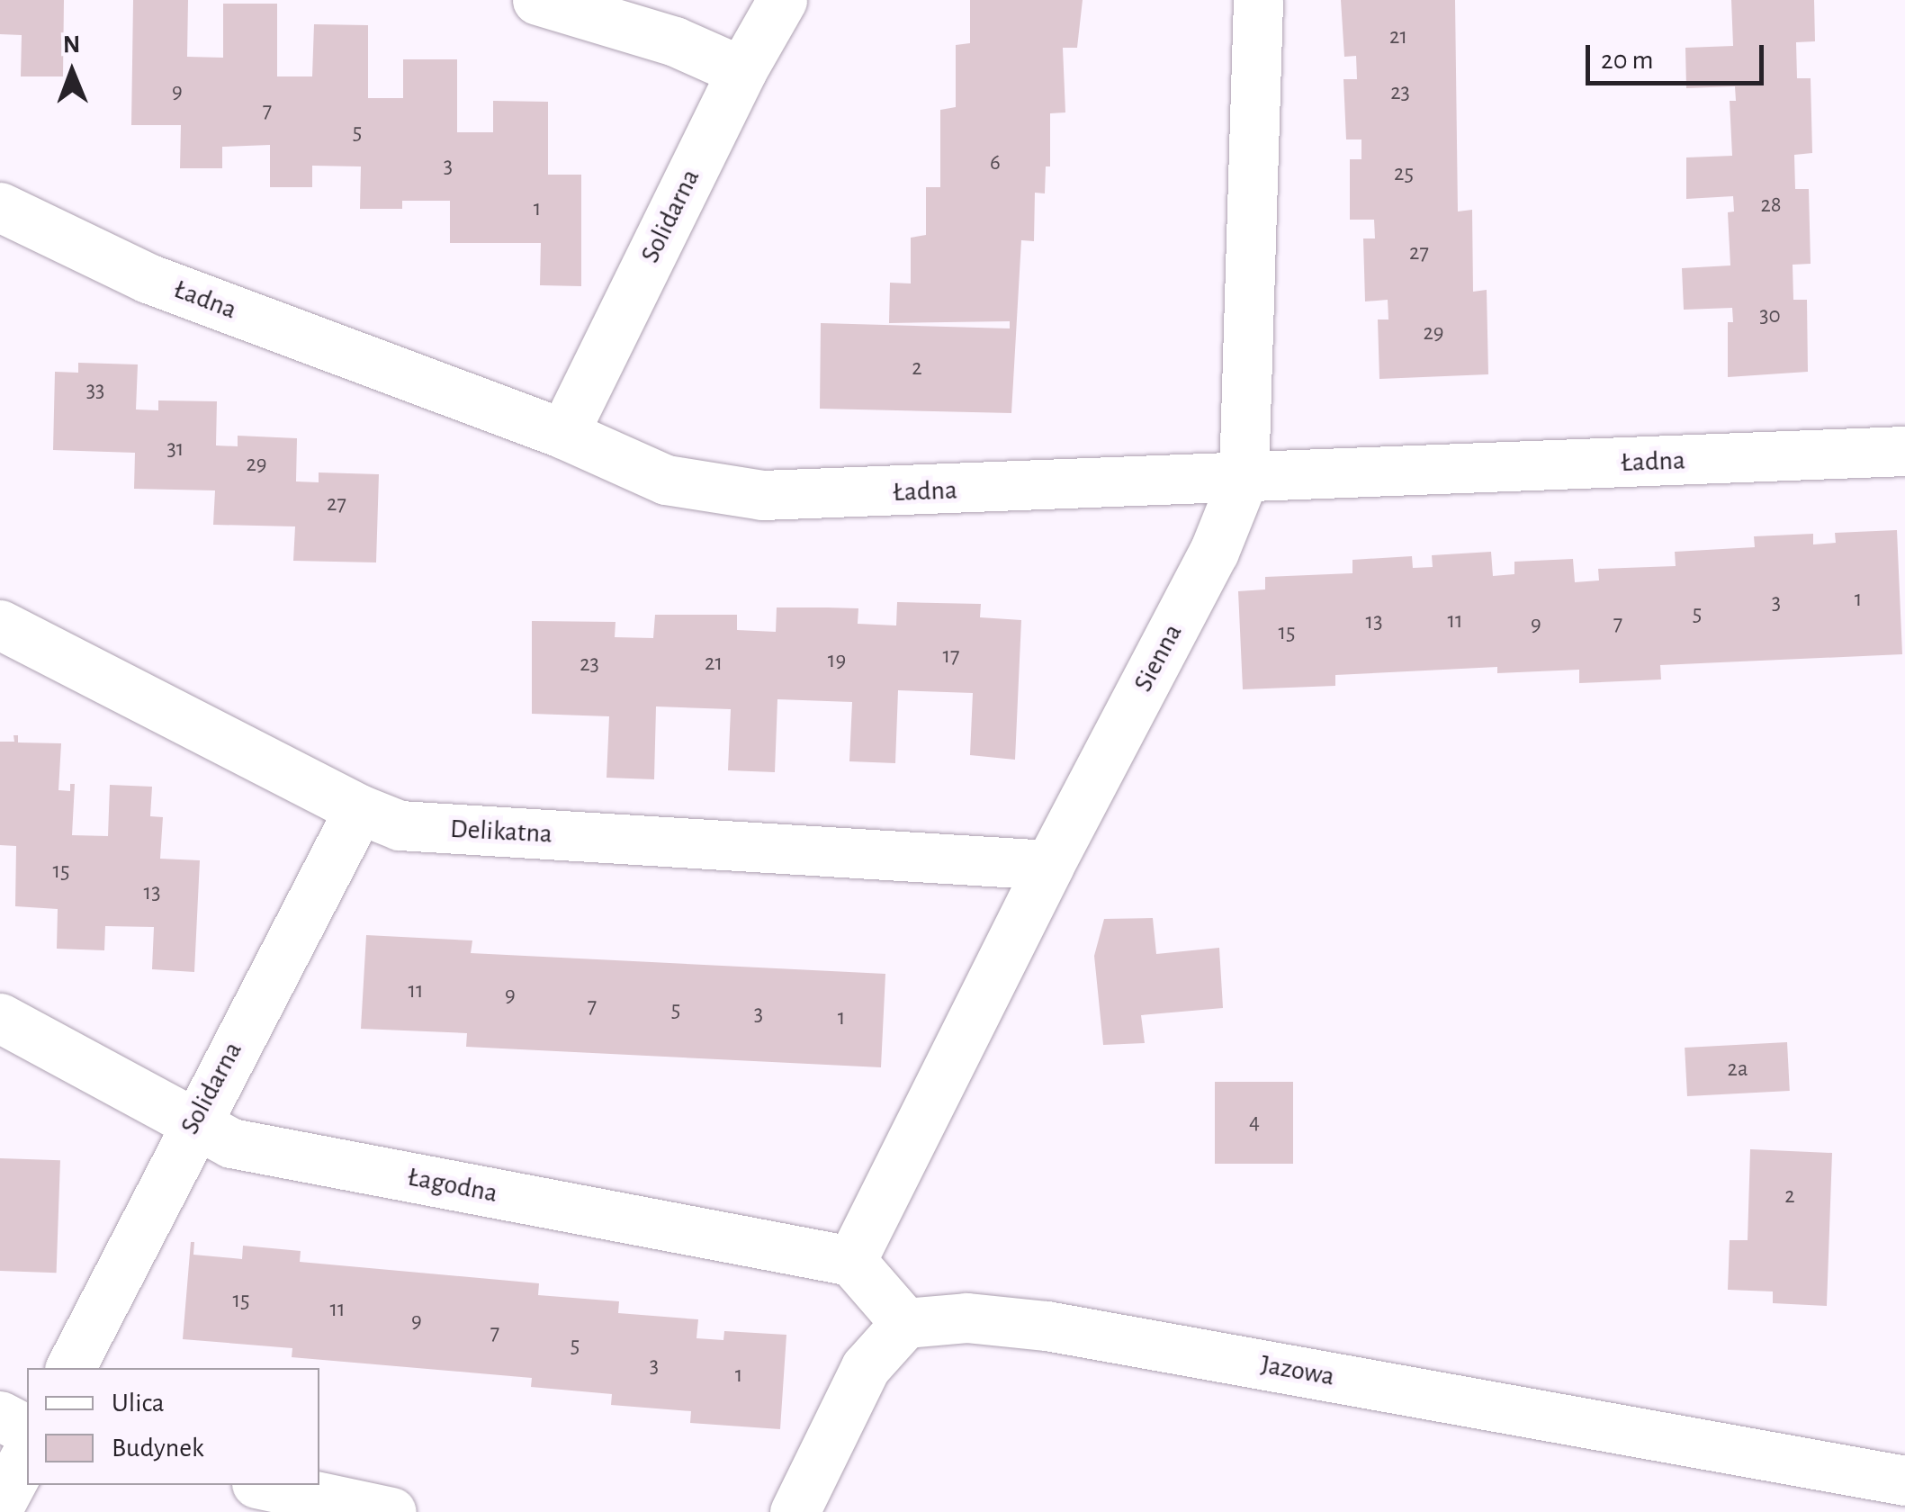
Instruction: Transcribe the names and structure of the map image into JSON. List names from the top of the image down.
{
  "streets": {
    "street": [
      "Solidarna",
      "Ładna",
      "Sienna",
      "Delikatna",
      "Łagodna",
      "Jazowa"
    ]
  },
  "crossings": [
    ["Solidarna", "Ładna"],
    ["Solidarna", "Delikatna"],
    ["Solidarna", "Łagodna"],
    ["Ładna", "Sienna"],
    ["Sienna", "Delikatna"],
    ["Sienna", "Łagodna"]
  ],
  "house_numbers": [
    "21",
    "9",
    "23",
    "7",
    "5",
    "6",
    "3",
    "25",
    "28",
    "1",
    "27",
    "30",
    "29",
    "2",
    "33",
    "31",
    "29",
    "27",
    "1",
    "3",
    "5",
    "11",
    "13",
    "7",
    "9",
    "15",
    "17",
    "19",
    "21",
    "23",
    "15",
    "13",
    "11",
    "9",
    "7",
    "5",
    "3",
    "1",
    "2a",
    "4",
    "2",
    "15",
    "11",
    "9",
    "7",
    "5",
    "3",
    "1"
  ],
  "legend": ["Ulica", "Budynek"],
  "scale_bar": "20 m",
  "north": "top"
}
